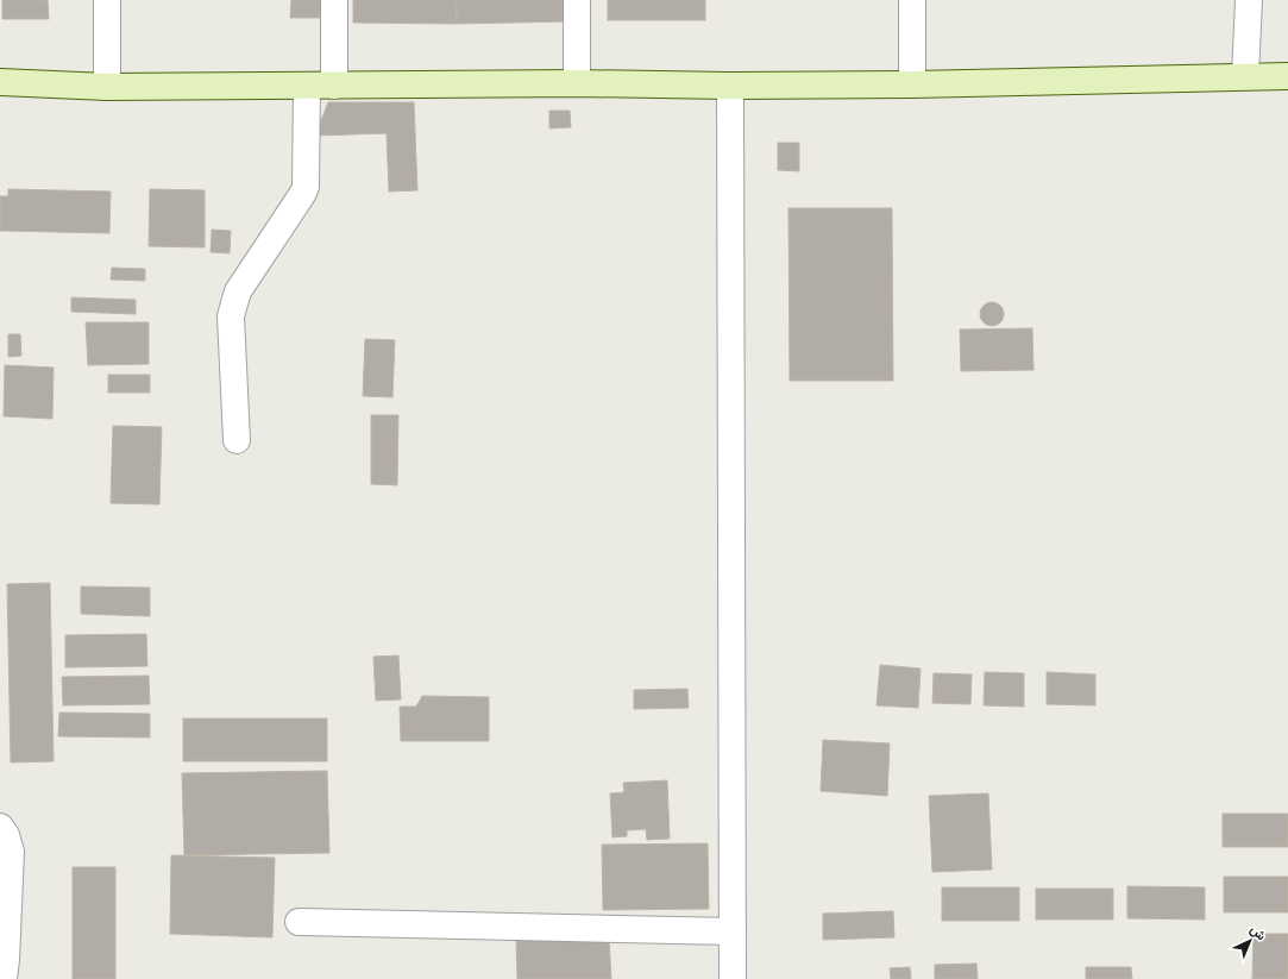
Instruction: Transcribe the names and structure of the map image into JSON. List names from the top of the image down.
{
  "north": "top right"
}
